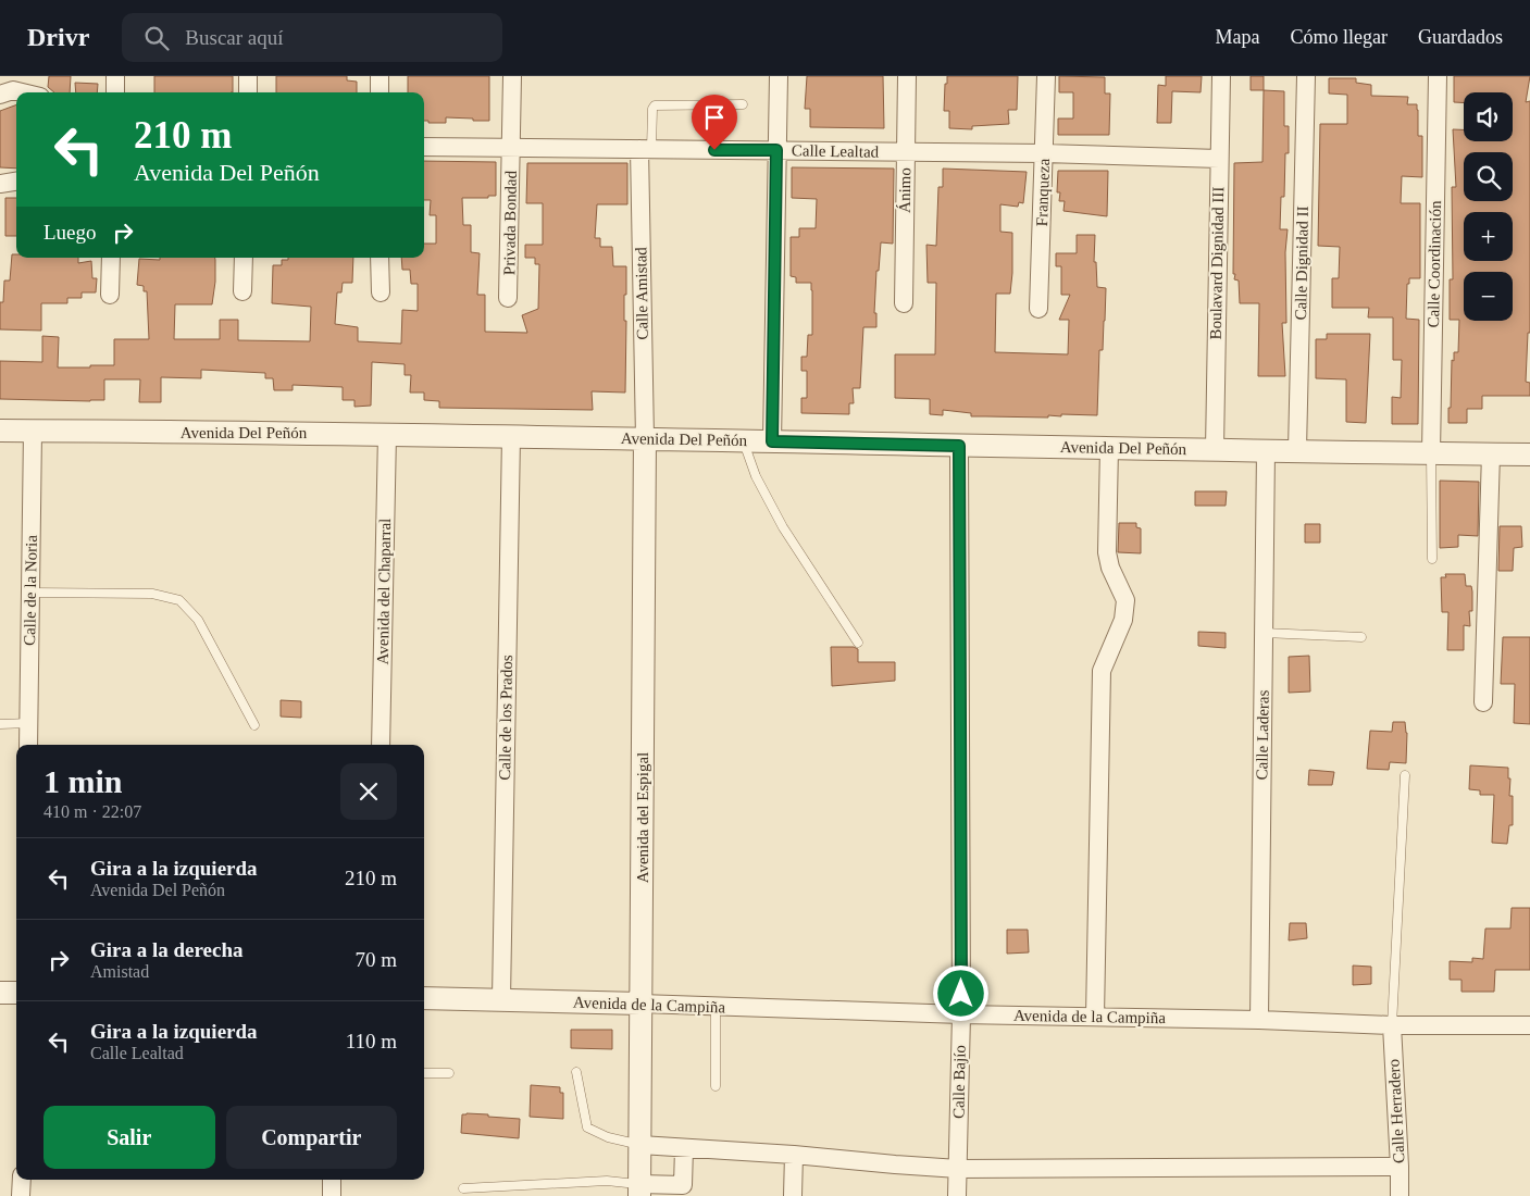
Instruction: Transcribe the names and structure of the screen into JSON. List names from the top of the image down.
{
  "streets": {
    "street": [
      "Calle Lealtad",
      "Ánimo",
      "Franqueza",
      "Privada Bondad",
      "Boulavard Dignidad III",
      "Calle Dignidad II",
      "Calle Coordinación",
      "Calle Amistad",
      "Avenida Del Peñón",
      "Calle de la Noria",
      "Avenida del Chaparral",
      "Calle de los Prados",
      "Calle Laderas",
      "Avenida del Espigal",
      "Avenida de la Campiña",
      "Calle Bajío",
      "Calle Herradero"
    ]
  },
  "crossings": [
    ["Calle Lealtad", "Ánimo"],
    ["Calle Lealtad", "Franqueza"],
    ["Calle Lealtad", "Privada Bondad"],
    ["Calle Lealtad", "Boulavard Dignidad III"],
    ["Calle Lealtad", "Calle Amistad"],
    ["Boulavard Dignidad III", "Avenida Del Peñón"],
    ["Calle Dignidad II", "Avenida Del Peñón"],
    ["Calle Coordinación", "Avenida Del Peñón"],
    ["Calle Amistad", "Avenida Del Peñón"],
    ["Calle Amistad", "Avenida del Espigal"],
    ["Avenida Del Peñón", "Calle de la Noria"],
    ["Avenida Del Peñón", "Avenida del Chaparral"],
    ["Avenida Del Peñón", "Calle de los Prados"],
    ["Avenida Del Peñón", "Calle Laderas"],
    ["Avenida Del Peñón", "Avenida del Espigal"],
    ["Avenida Del Peñón", "Calle Bajío"],
    ["Calle de los Prados", "Avenida de la Campiña"],
    ["Calle Laderas", "Avenida de la Campiña"],
    ["Avenida del Espigal", "Avenida de la Campiña"],
    ["Avenida de la Campiña", "Calle Bajío"],
    ["Avenida de la Campiña", "Calle Herradero"]
  ],
  "page": {
    "header": "Drivr",
    "search": "Buscar aquí",
    "nav": ["Mapa", "Cómo llegar", "Guardados"],
    "map_buttons": ["+", "−"],
    "turn": ["210 m", "Avenida Del Peñón"],
    "then": "Luego",
    "heading": ["1 min", "410 m · 22:07"],
    "list": [
      {
        "name": "Gira a la izquierda",
        "note": "Avenida Del Peñón",
        "value": "210 m"
      },
      {
        "name": "Gira a la derecha",
        "note": "Amistad",
        "value": "70 m"
      },
      {
        "name": "Gira a la izquierda",
        "note": "Calle Lealtad",
        "value": "110 m"
      }
    ],
    "buttons": ["Salir", "Compartir"]
  }
}
